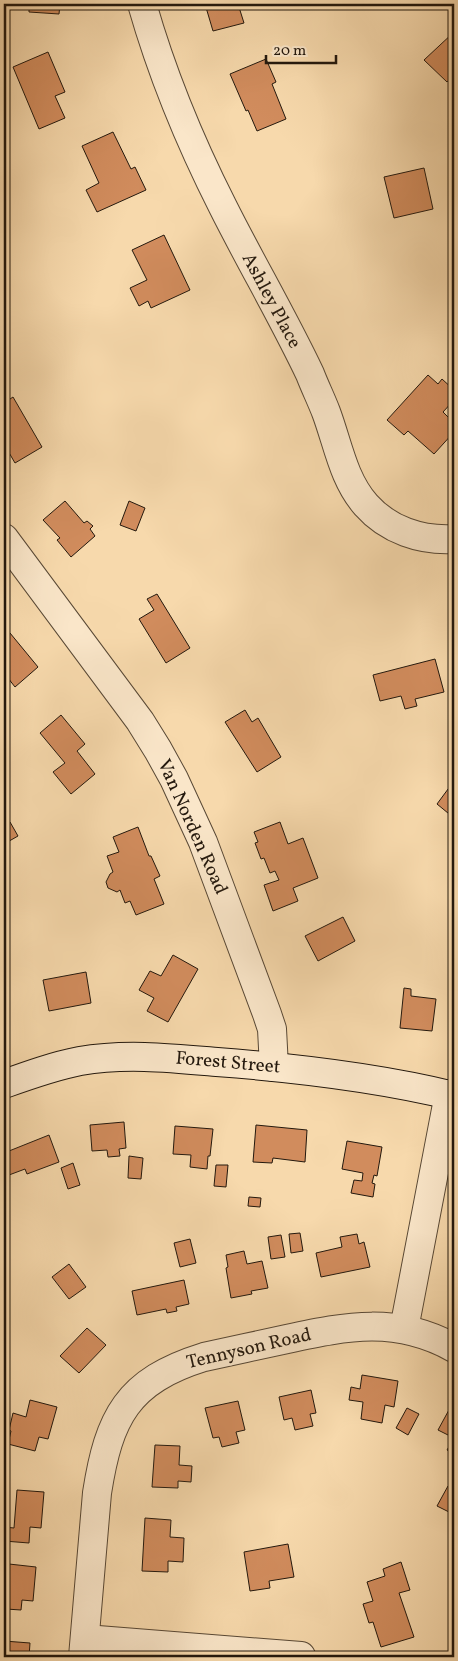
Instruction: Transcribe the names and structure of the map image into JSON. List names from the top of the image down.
{
  "streets": {
    "street": [
      "Ashley Place",
      "Van Norden Road",
      "Forest Street",
      "Tennyson Road"
    ]
  },
  "crossings": [
    ["Van Norden Road", "Forest Street"]
  ],
  "scale_bar": "20 m"
}
